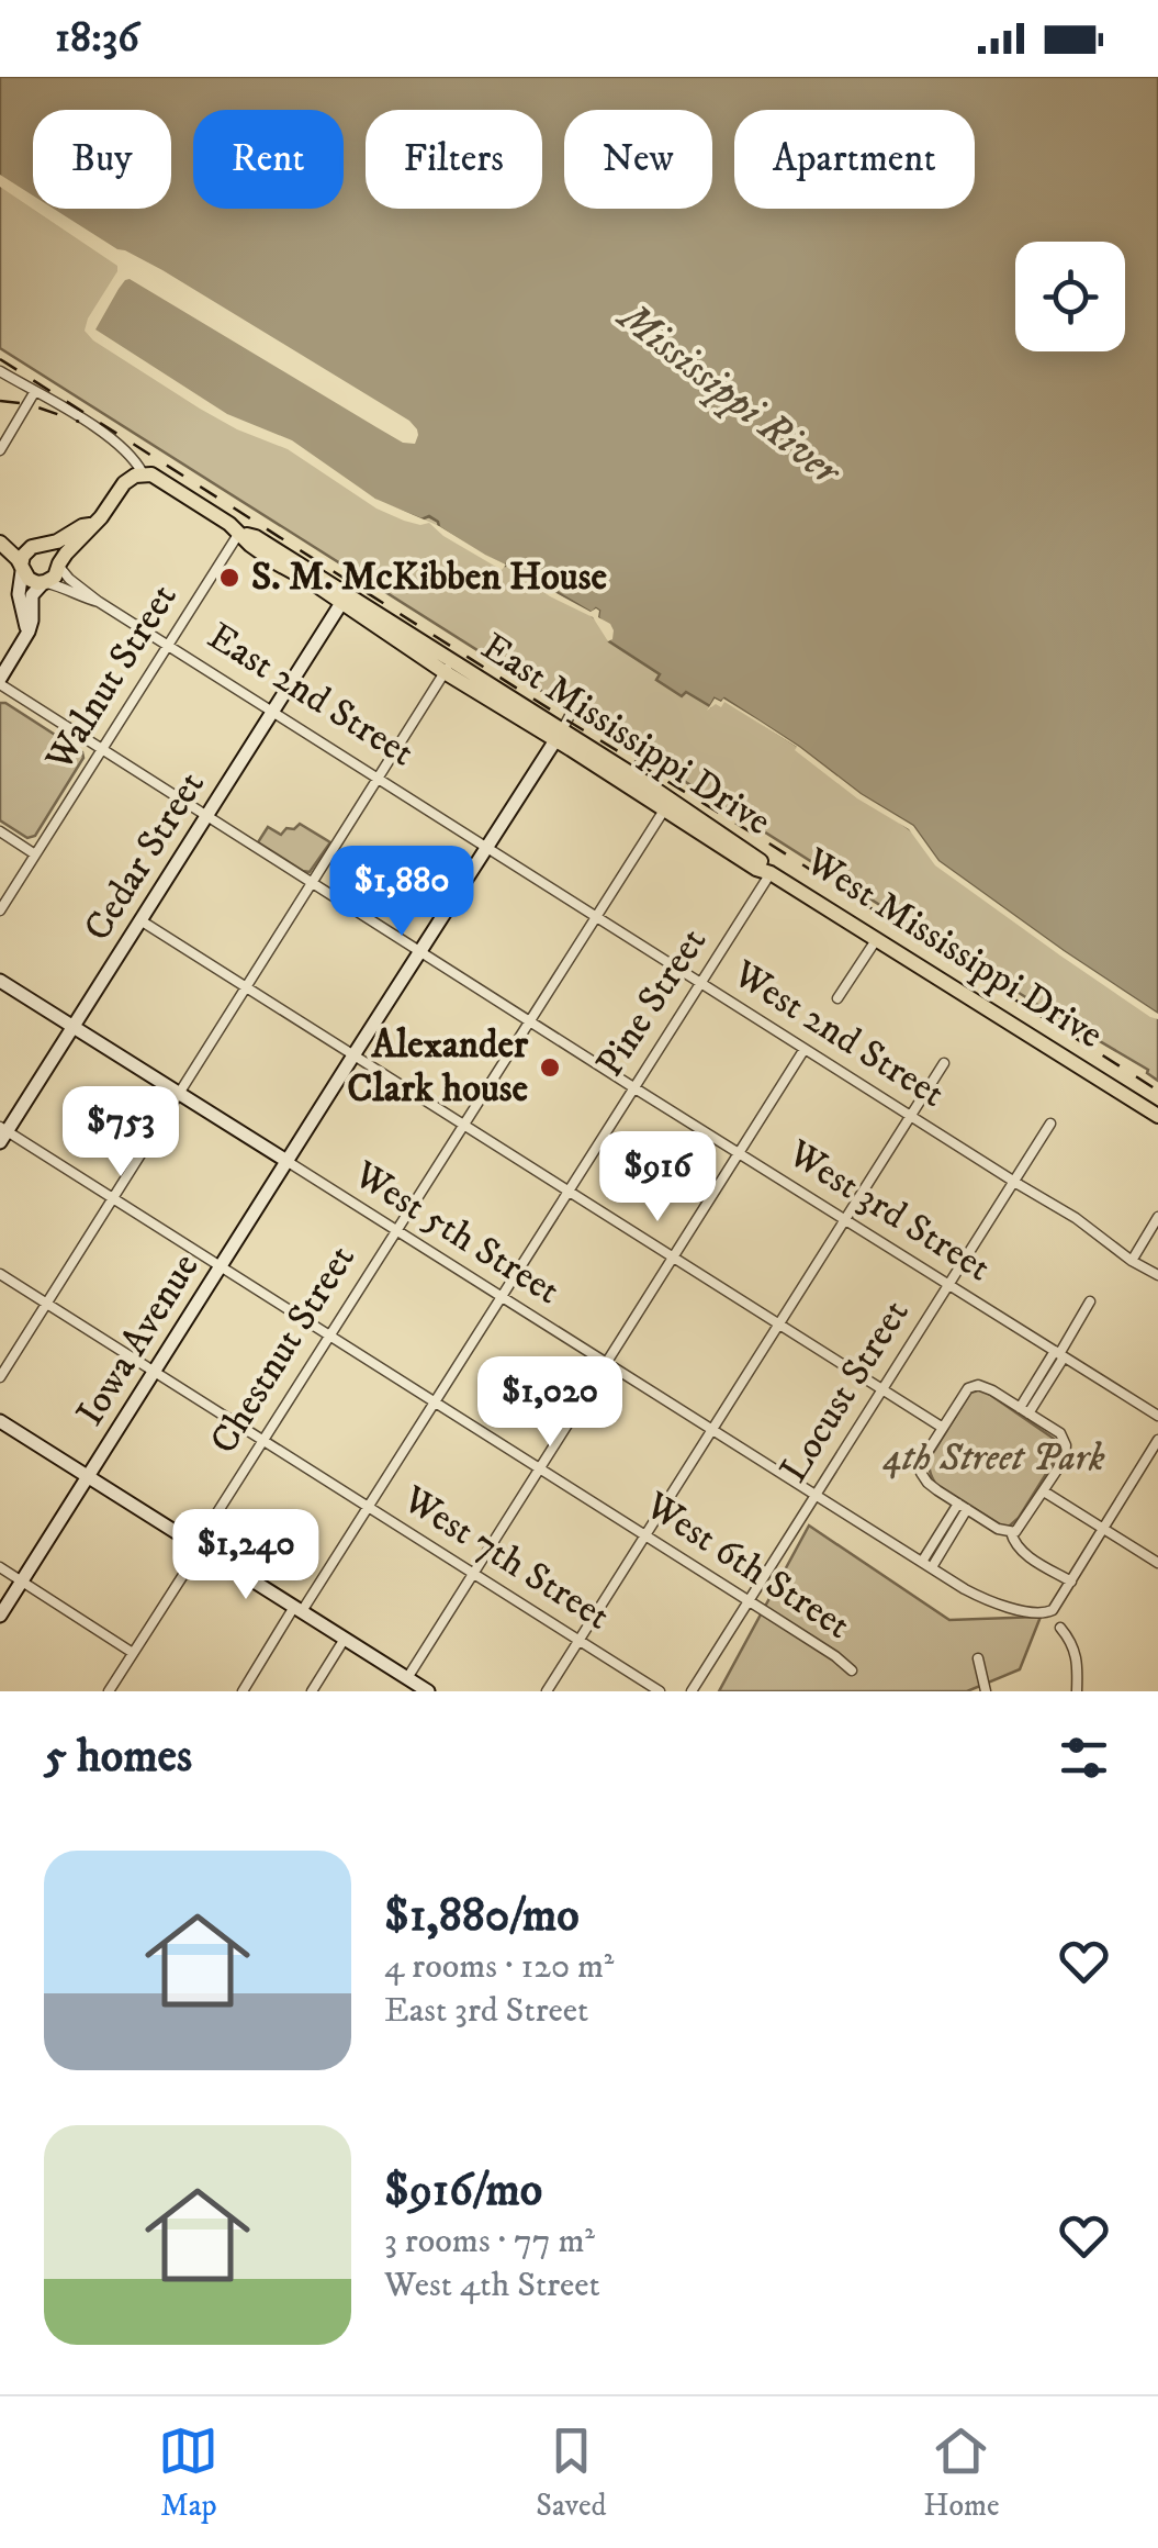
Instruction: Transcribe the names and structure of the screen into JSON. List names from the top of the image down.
{
  "streets": {
    "main road": ["East Mississippi Drive", "West Mississippi Drive"],
    "street": [
      "Walnut Street",
      "East 2nd Street",
      "Cedar Street",
      "Pine Street",
      "West 2nd Street",
      "West 3rd Street",
      "West 5th Street",
      "Iowa Avenue",
      "Chestnut Street",
      "Locust Street",
      "West 7th Street",
      "West 6th Street"
    ]
  },
  "crossings": [
    ["Walnut Street", "East 2nd Street"],
    ["Walnut Street", "East Mississippi Drive"],
    ["Walnut Street", "West 3rd Street"],
    ["East 2nd Street", "Cedar Street"],
    ["East 2nd Street", "West 2nd Street"],
    ["East 2nd Street", "Iowa Avenue"],
    ["East Mississippi Drive", "Cedar Street"],
    ["East Mississippi Drive", "West Mississippi Drive"],
    ["East Mississippi Drive", "Pine Street"],
    ["East Mississippi Drive", "Iowa Avenue"],
    ["East Mississippi Drive", "Chestnut Street"],
    ["Cedar Street", "West 3rd Street"],
    ["Cedar Street", "West 6th Street"],
    ["West Mississippi Drive", "Pine Street"],
    ["Pine Street", "West 2nd Street"],
    ["Pine Street", "West 3rd Street"],
    ["Pine Street", "West 5th Street"],
    ["Pine Street", "West 7th Street"],
    ["Pine Street", "West 6th Street"],
    ["West 2nd Street", "Iowa Avenue"],
    ["West 2nd Street", "Chestnut Street"],
    ["West 2nd Street", "Locust Street"],
    ["West 3rd Street", "Iowa Avenue"],
    ["West 3rd Street", "Chestnut Street"],
    ["West 3rd Street", "Locust Street"],
    ["West 5th Street", "Iowa Avenue"],
    ["West 5th Street", "Chestnut Street"],
    ["West 5th Street", "Locust Street"],
    ["Iowa Avenue", "West 7th Street"],
    ["Iowa Avenue", "West 6th Street"],
    ["Chestnut Street", "West 7th Street"],
    ["Chestnut Street", "West 6th Street"],
    ["Locust Street", "West 6th Street"]
  ],
  "water": ["Mississippi River"],
  "parks": ["4th Street Park"],
  "places": ["S. M. McKibben House", "Alexander Clark house"],
  "page": {
    "status": "18:36",
    "chip": [
      "Buy",
      "Rent",
      "Filters",
      "New",
      "Apartment"
    ],
    "price": [
      "$1,880",
      "$753",
      "$916",
      "$1,020",
      "$1,240"
    ],
    "heading": "5 homes",
    "list": [
      {
        "name": "$1,880/mo",
        "note": "4 rooms · 120 m² · East 3rd Street"
      },
      {
        "name": "$916/mo",
        "note": "3 rooms · 77 m² · West 4th Street"
      }
    ],
    "tabs": ["Map", "Saved", "Home"]
  }
}
